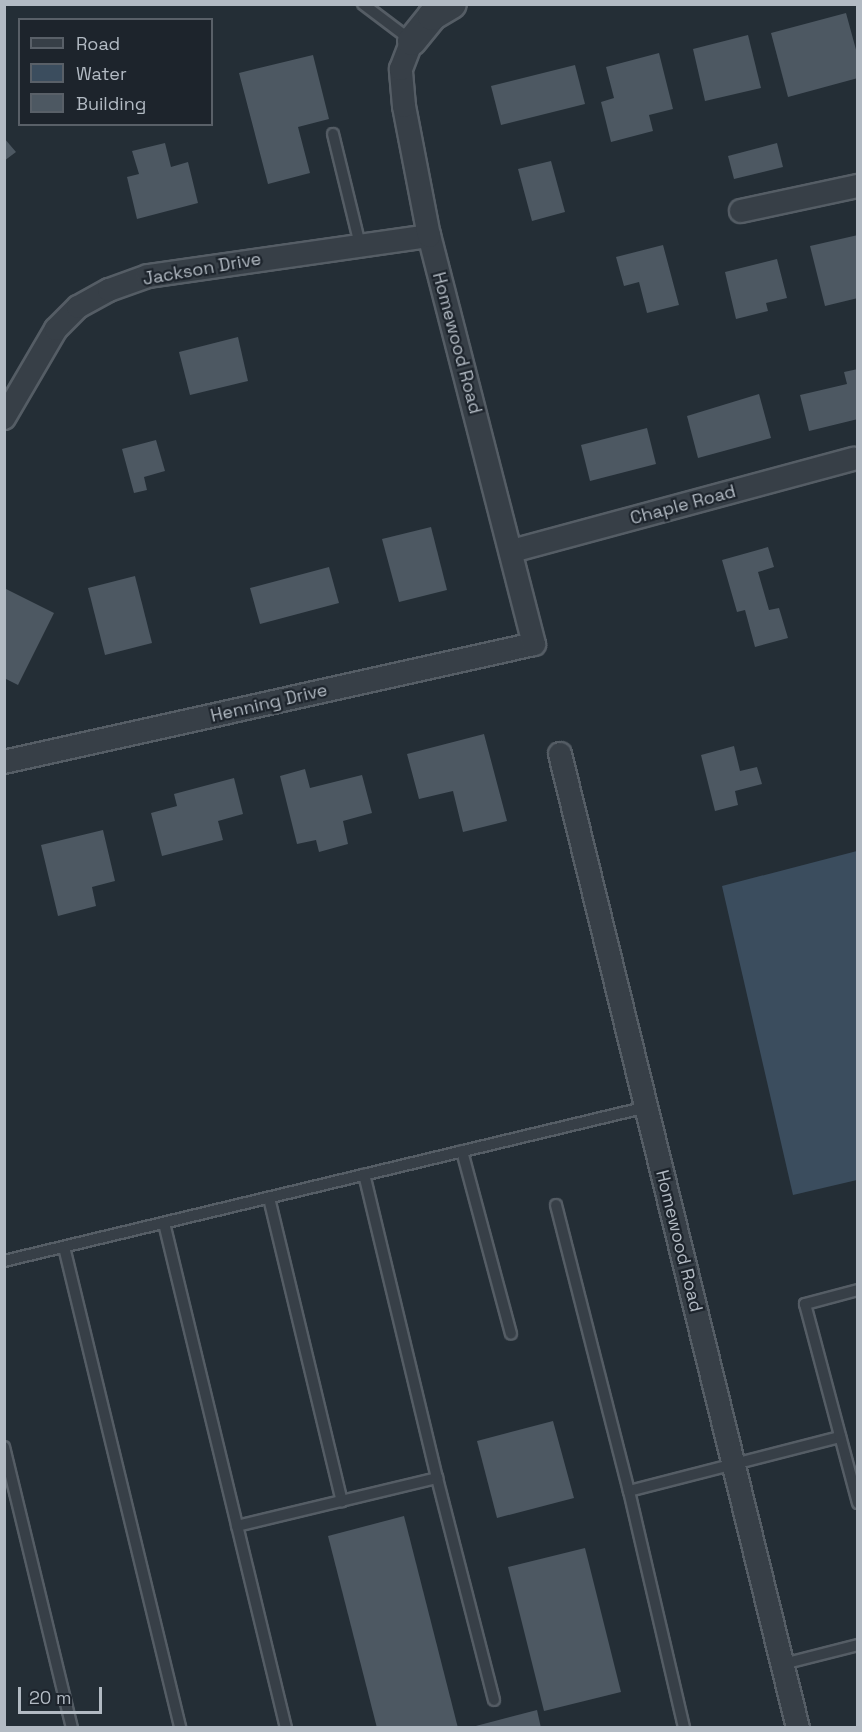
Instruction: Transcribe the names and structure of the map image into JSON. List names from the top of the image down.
{
  "streets": {
    "street": [
      "Jackson Drive",
      "Homewood Road",
      "Chaple Road",
      "Henning Drive"
    ]
  },
  "crossings": [
    ["Jackson Drive", "Homewood Road"],
    ["Homewood Road", "Chaple Road"],
    ["Homewood Road", "Henning Drive"]
  ],
  "legend": ["Road", "Water", "Building"],
  "scale_bar": "20 m"
}
